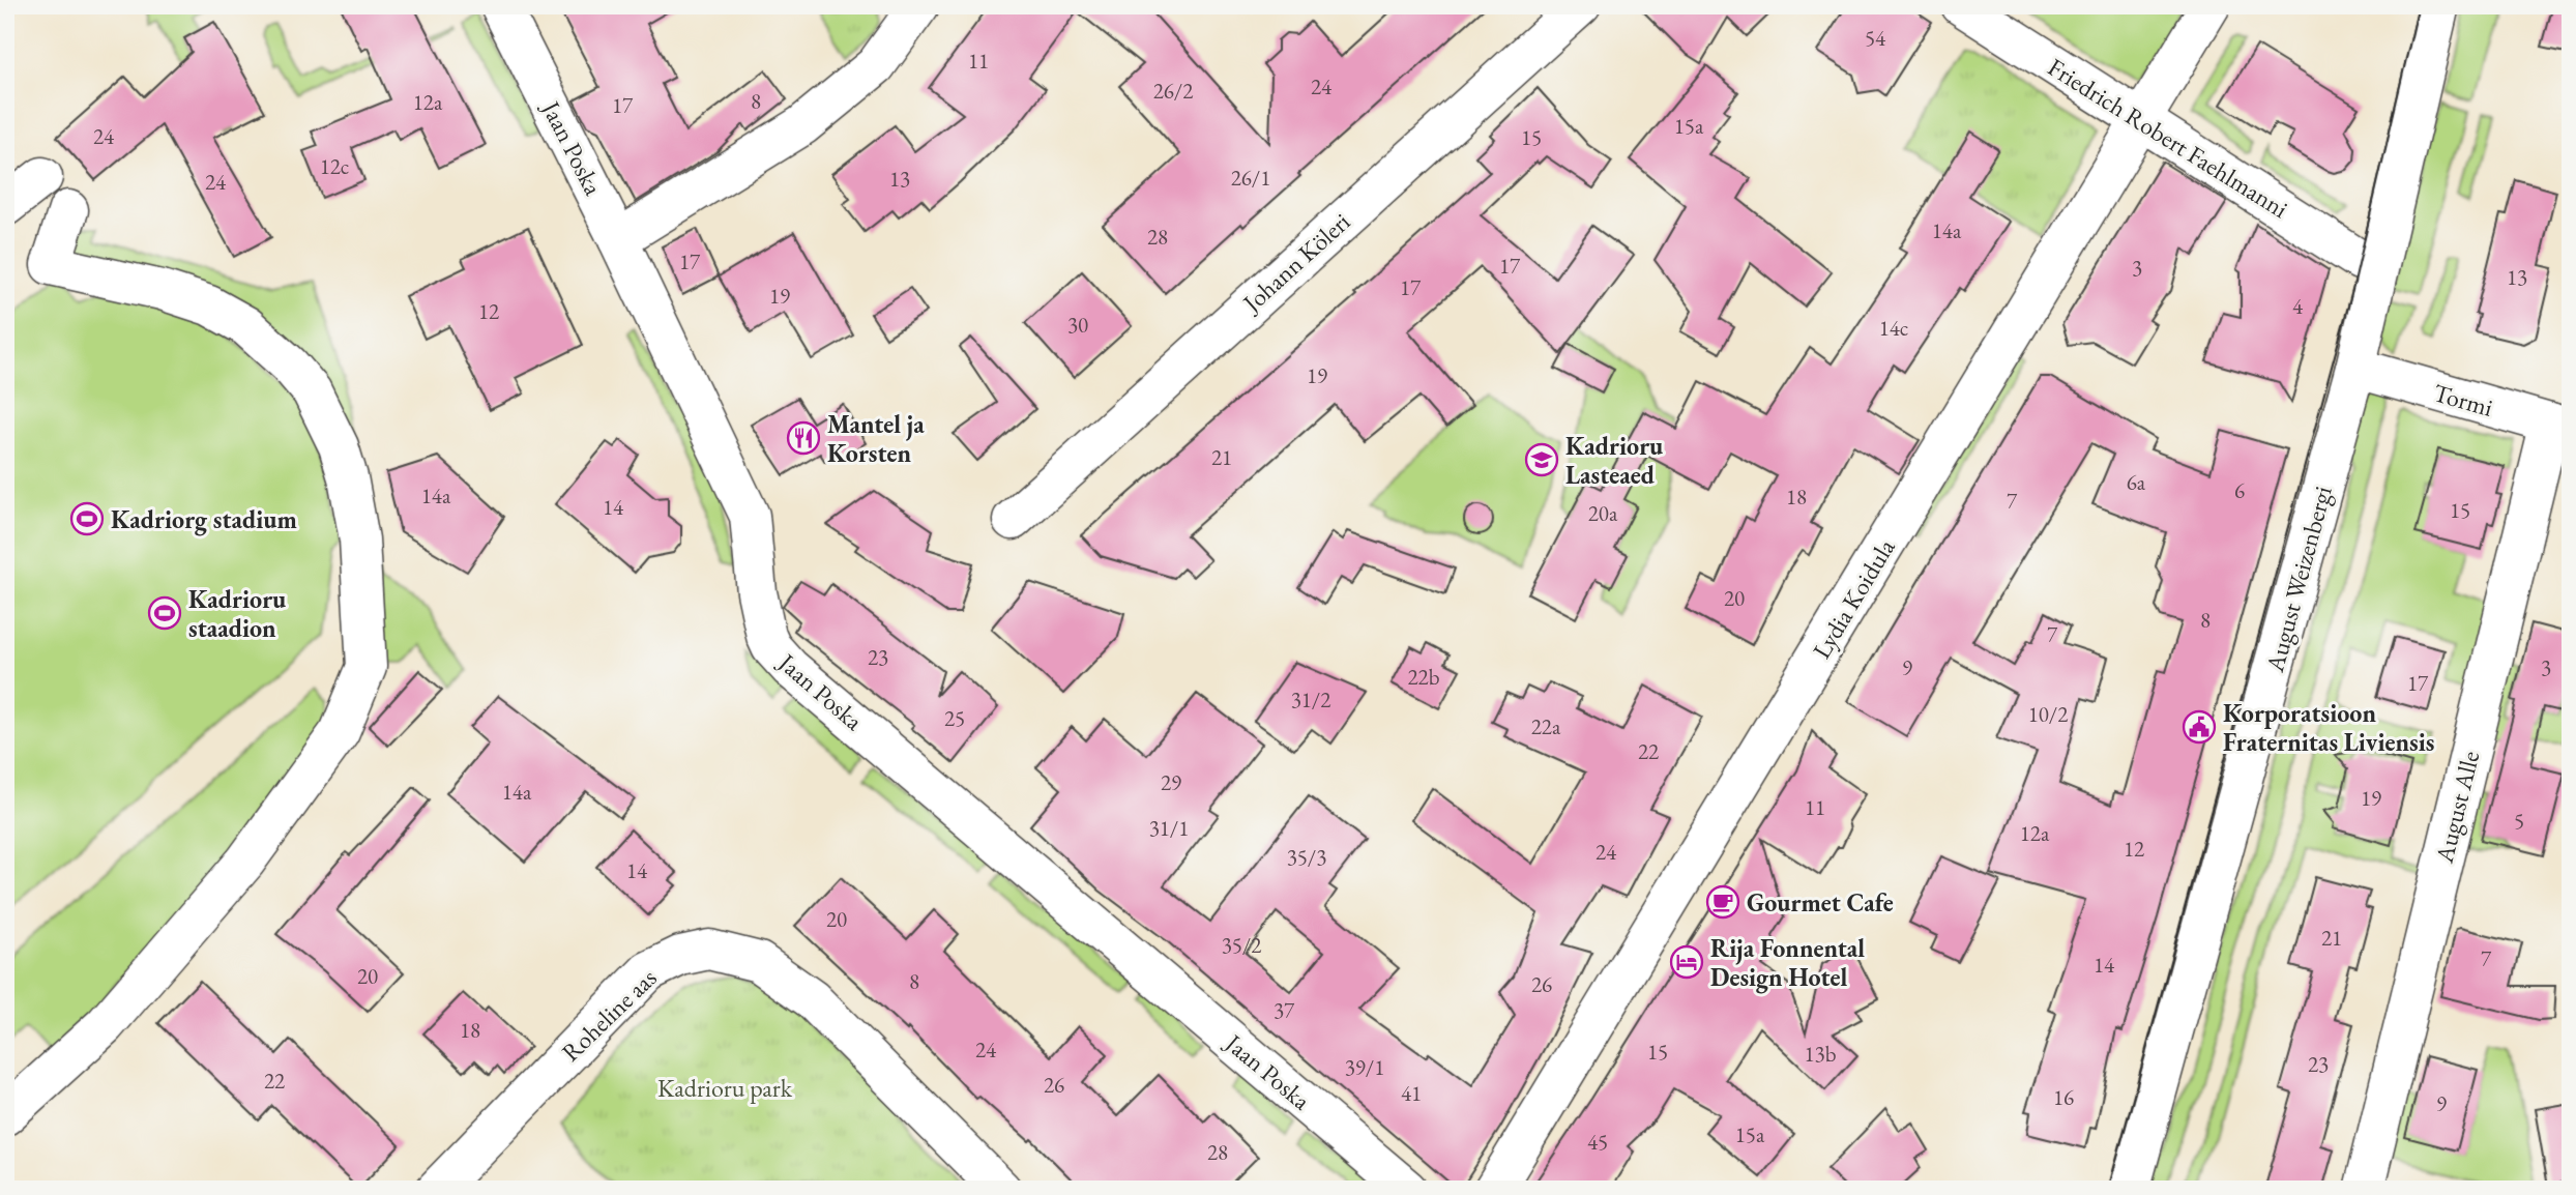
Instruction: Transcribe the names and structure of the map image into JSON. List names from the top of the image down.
{
  "streets": {
    "street": [
      "Friedrich Robert Faehlmanni",
      "Jaan Poska",
      "Johann Köleri",
      "Tormi",
      "August Weizenbergi",
      "Lydia Koidula",
      "August Alle",
      "Roheline aas"
    ]
  },
  "crossings": [
    ["Friedrich Robert Faehlmanni", "August Weizenbergi"],
    ["Friedrich Robert Faehlmanni", "Lydia Koidula"],
    ["Tormi", "August Weizenbergi"],
    ["Tormi", "August Alle"]
  ],
  "parks": ["Kadrioru park"],
  "places": {
    "restaurant": ["Mantel ja Korsten"],
    "school or university": ["Kadrioru Lasteaed"],
    "sports": ["Kadriorg stadium", "Kadrioru staadion"],
    "public building": ["Korporatsioon Fraternitas Liviensis"],
    "cafe": ["Gourmet Cafe"],
    "hotel": ["Rija Fonnental Design Hotel"]
  },
  "house_numbers": [
    "54",
    "11",
    "24",
    "26/2",
    "8",
    "12a",
    "17",
    "15a",
    "24",
    "15",
    "12c",
    "26/1",
    "13",
    "24",
    "14a",
    "28",
    "17",
    "17",
    "3",
    "13",
    "17",
    "19",
    "4",
    "12",
    "30",
    "14c",
    "19",
    "21",
    "6a",
    "6",
    "14a",
    "18",
    "7",
    "14",
    "15",
    "20a",
    "20",
    "8",
    "7",
    "23",
    "9",
    "3",
    "22b",
    "17",
    "31/2",
    "10/2",
    "25",
    "22a",
    "22",
    "29",
    "14a",
    "19",
    "11",
    "5",
    "31/1",
    "12a",
    "12",
    "24",
    "35/3",
    "14",
    "20",
    "21",
    "35/2",
    "7",
    "14",
    "20",
    "8",
    "26",
    "37",
    "18",
    "24",
    "15",
    "13b",
    "23",
    "39/1",
    "22",
    "26",
    "41",
    "16",
    "9",
    "15a",
    "45",
    "28"
  ]
}
